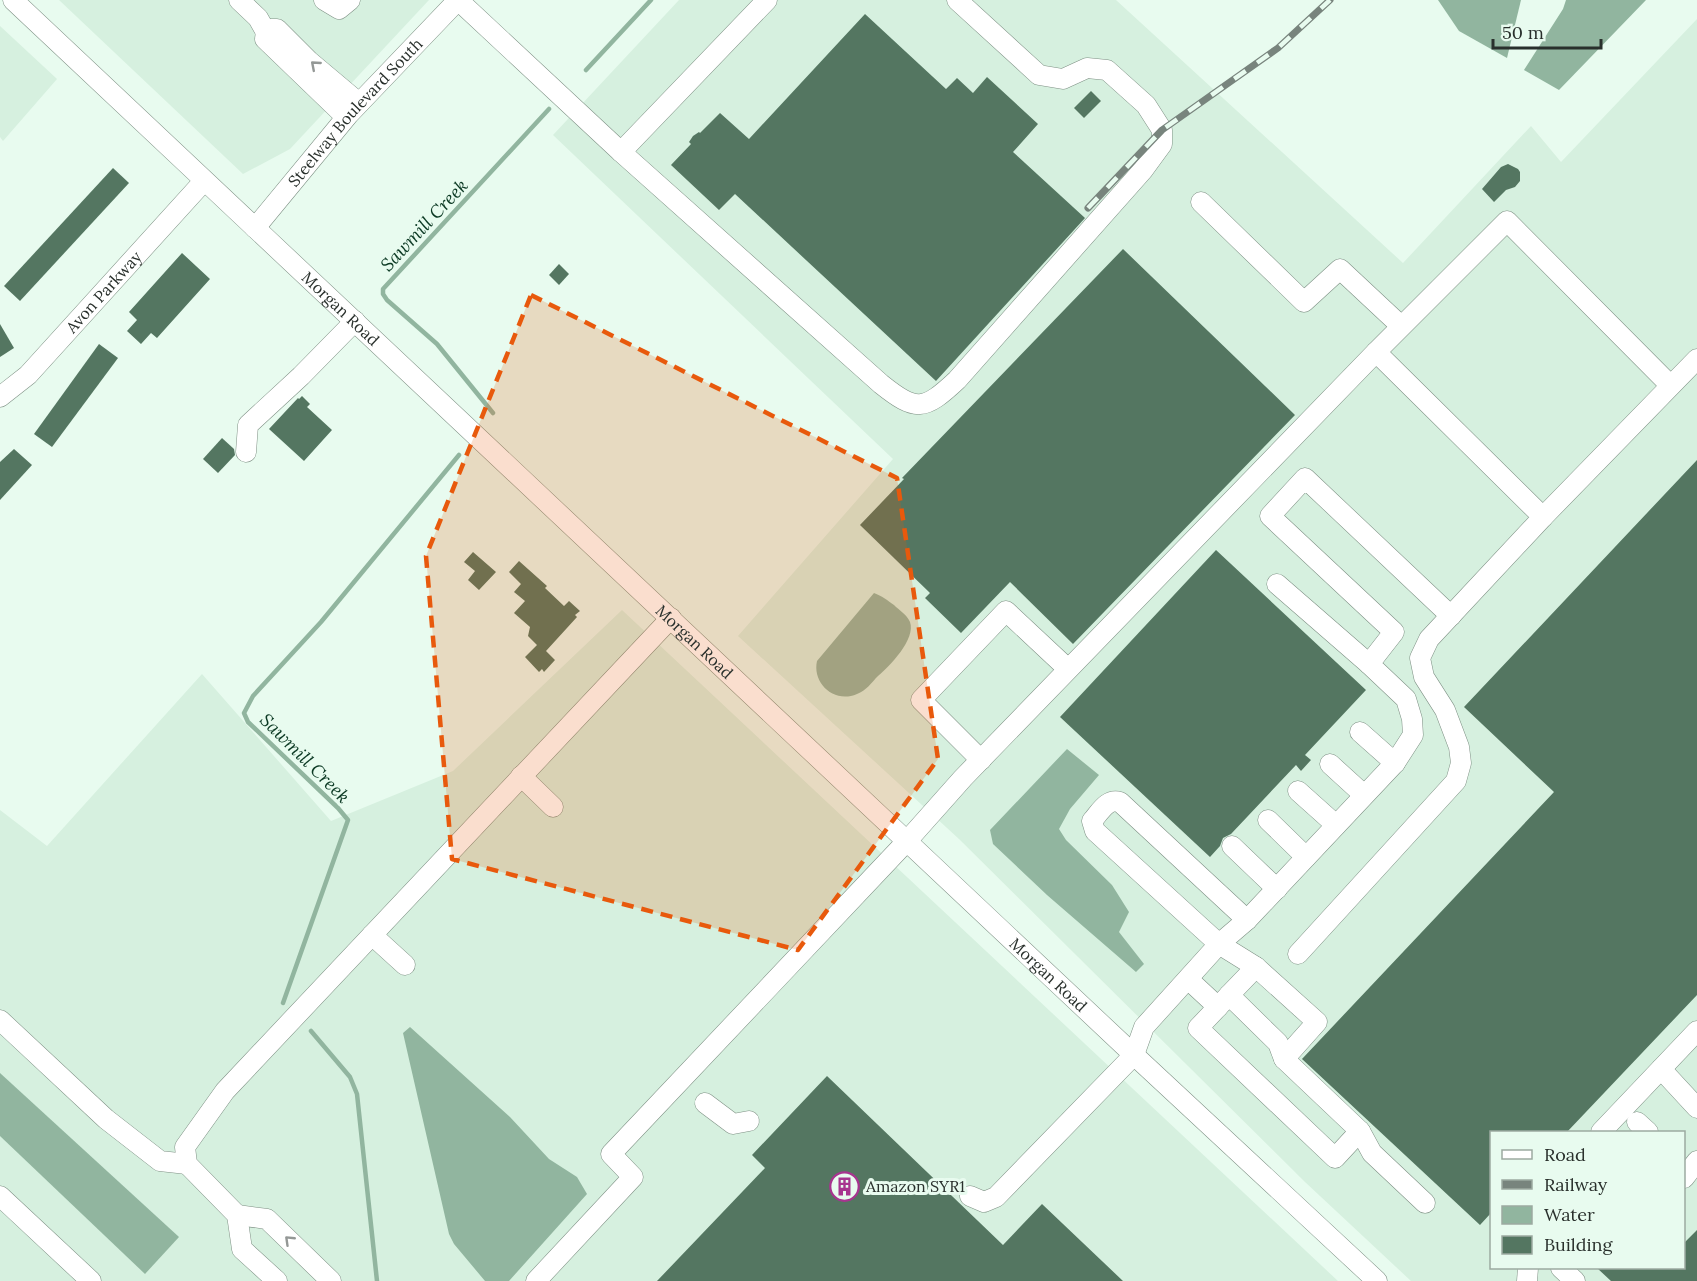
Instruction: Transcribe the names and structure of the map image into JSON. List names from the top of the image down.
{
  "streets": {
    "street": ["Steelway Boulevard South", "Avon Parkway", "Morgan Road"]
  },
  "crossings": [
    ["Steelway Boulevard South", "Morgan Road"],
    ["Avon Parkway", "Morgan Road"]
  ],
  "water": ["Sawmill Creek"],
  "places": {
    "building": ["Amazon SYR1"]
  },
  "legend": [
    "Road",
    "Railway",
    "Water",
    "Building"
  ],
  "scale_bar": "50 m"
}
